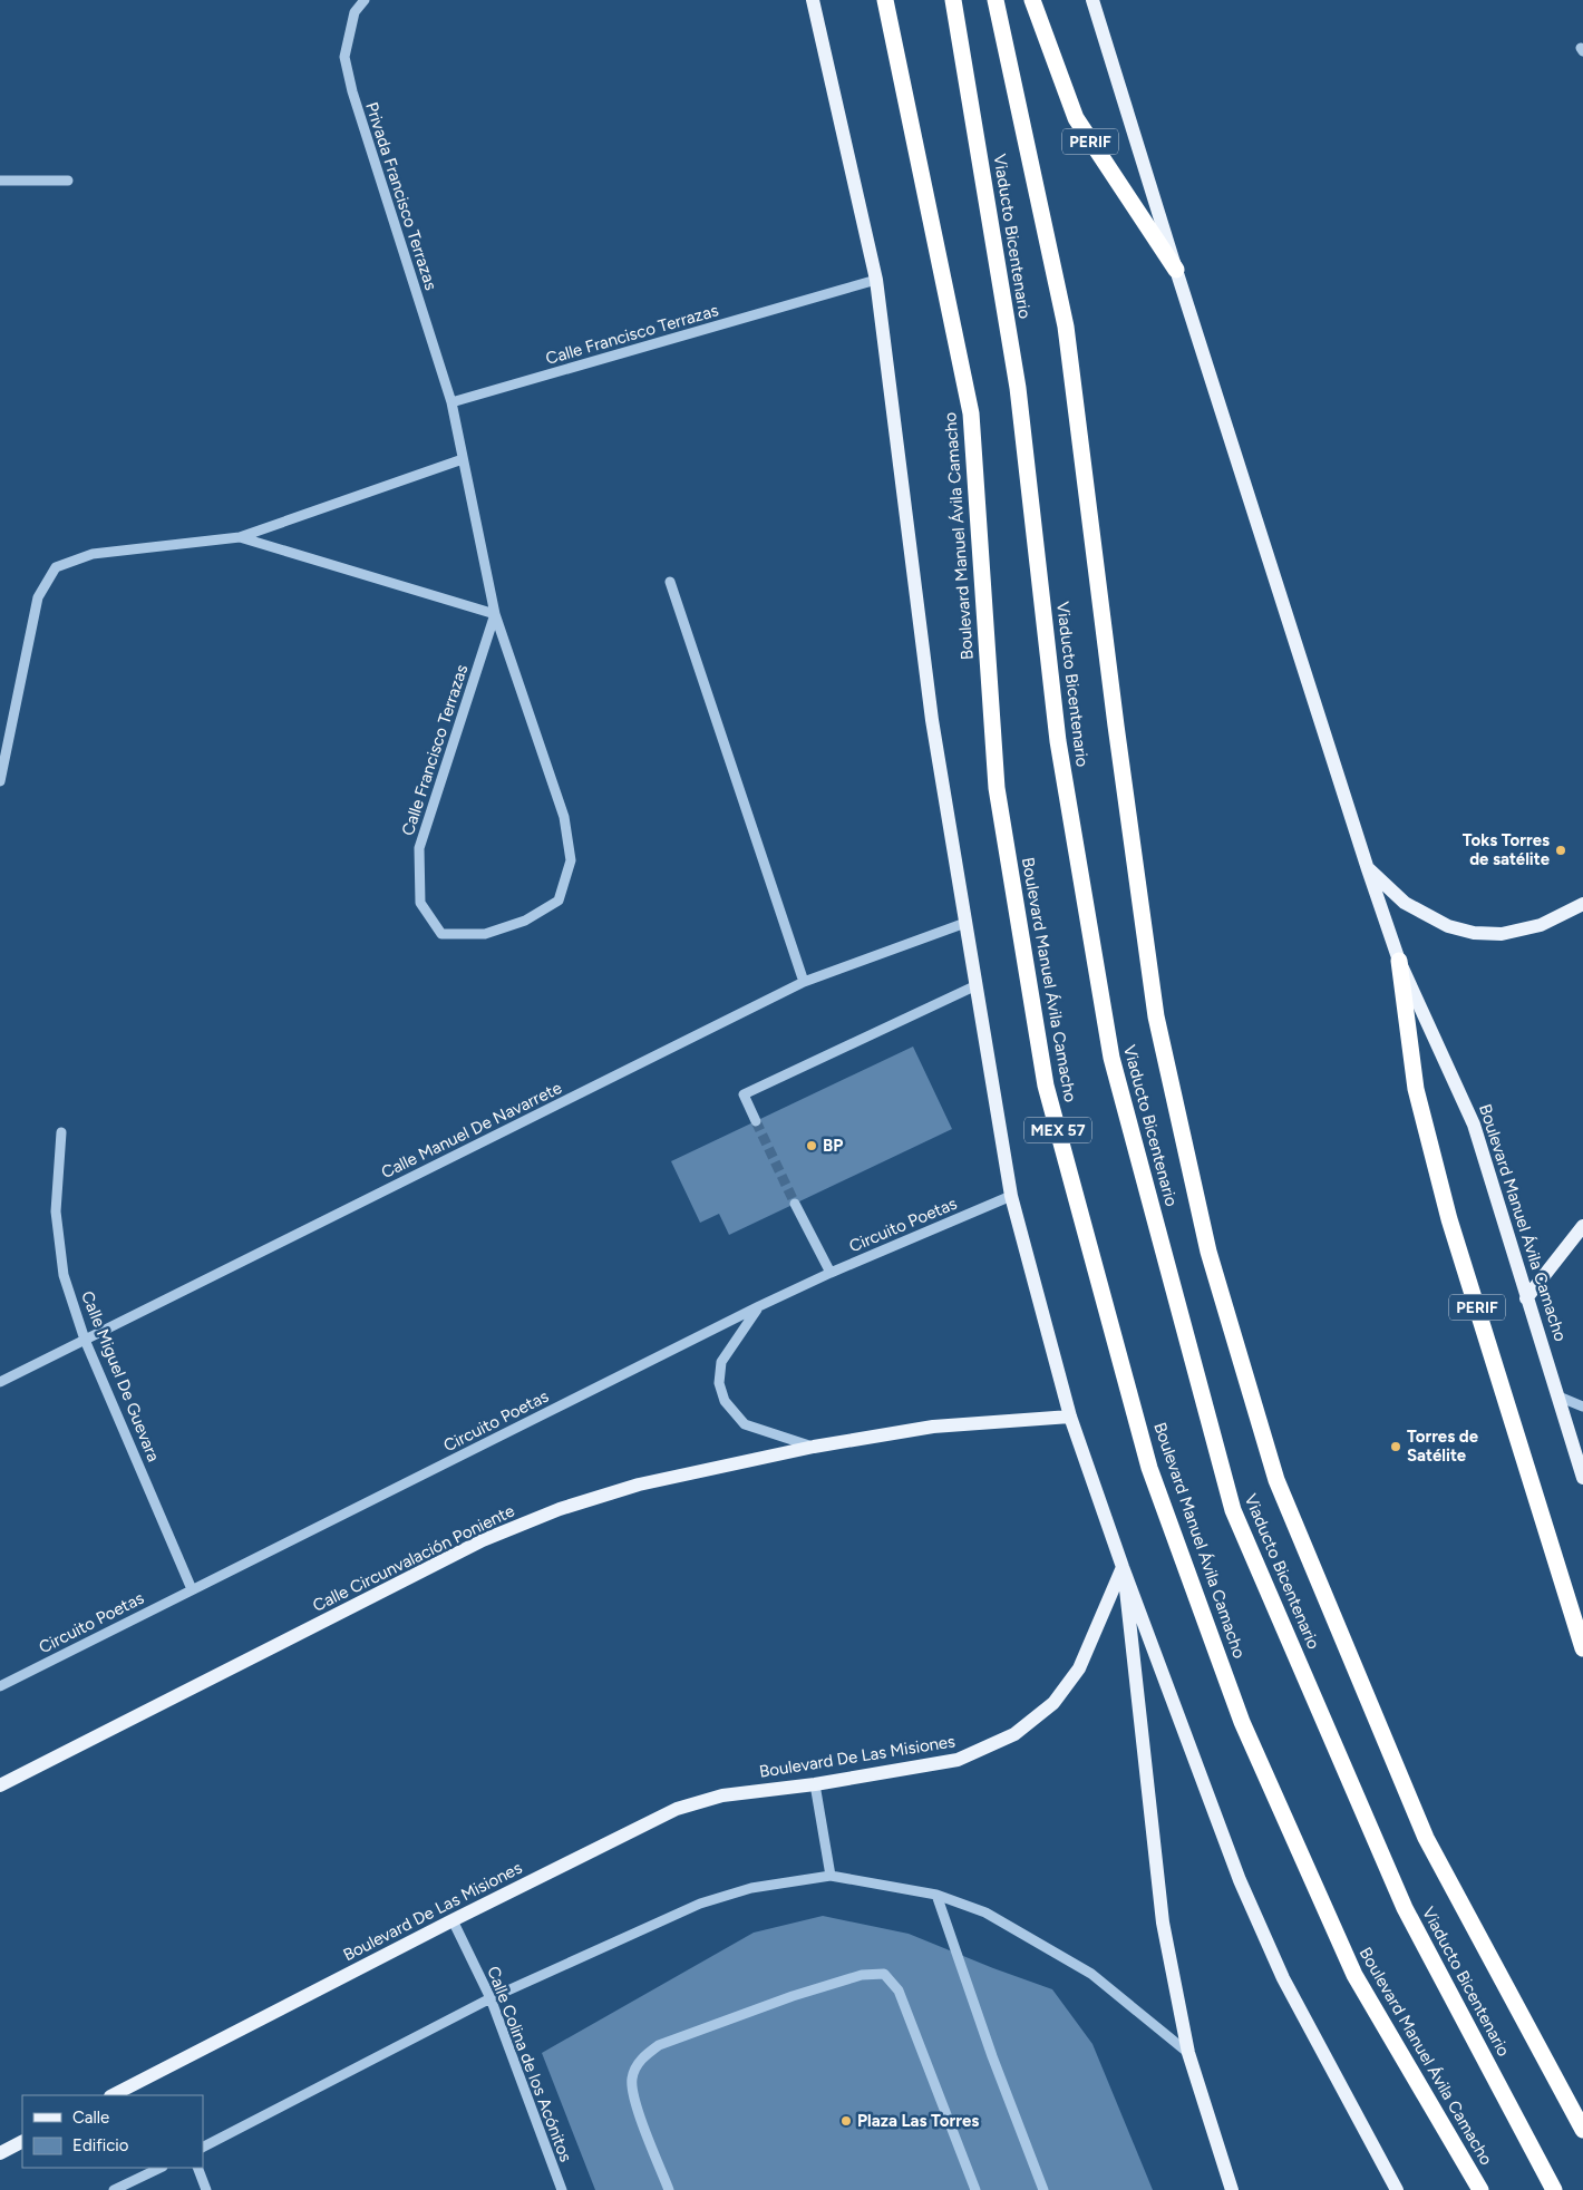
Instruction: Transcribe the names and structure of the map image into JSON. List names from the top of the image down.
{
  "streets": {
    "highway": [
      "PERIF",
      "Viaducto Bicentenario",
      "Boulevard Manuel Ávila Camacho",
      "MEX 57"
    ],
    "main road": ["Calle Circunvalación Poniente", "Boulevard De Las Misiones"],
    "street": [
      "Privada Francisco Terrazas",
      "Calle Francisco Terrazas",
      "Calle Manuel De Navarrete",
      "Circuito Poetas",
      "Calle Miguel De Guevara",
      "Calle Colina de los Acónitos"
    ]
  },
  "crossings": [
    ["PERIF", "Boulevard Manuel Ávila Camacho"],
    ["Privada Francisco Terrazas", "Calle Francisco Terrazas"],
    ["Calle Manuel De Navarrete", "Calle Miguel De Guevara"],
    ["Circuito Poetas", "Calle Miguel De Guevara"],
    ["Boulevard De Las Misiones", "Calle Colina de los Acónitos"]
  ],
  "places": [
    "Toks Torres de satélite",
    "BP",
    "Torres de Satélite",
    "Plaza Las Torres"
  ],
  "legend": ["Calle", "Edificio"]
}
